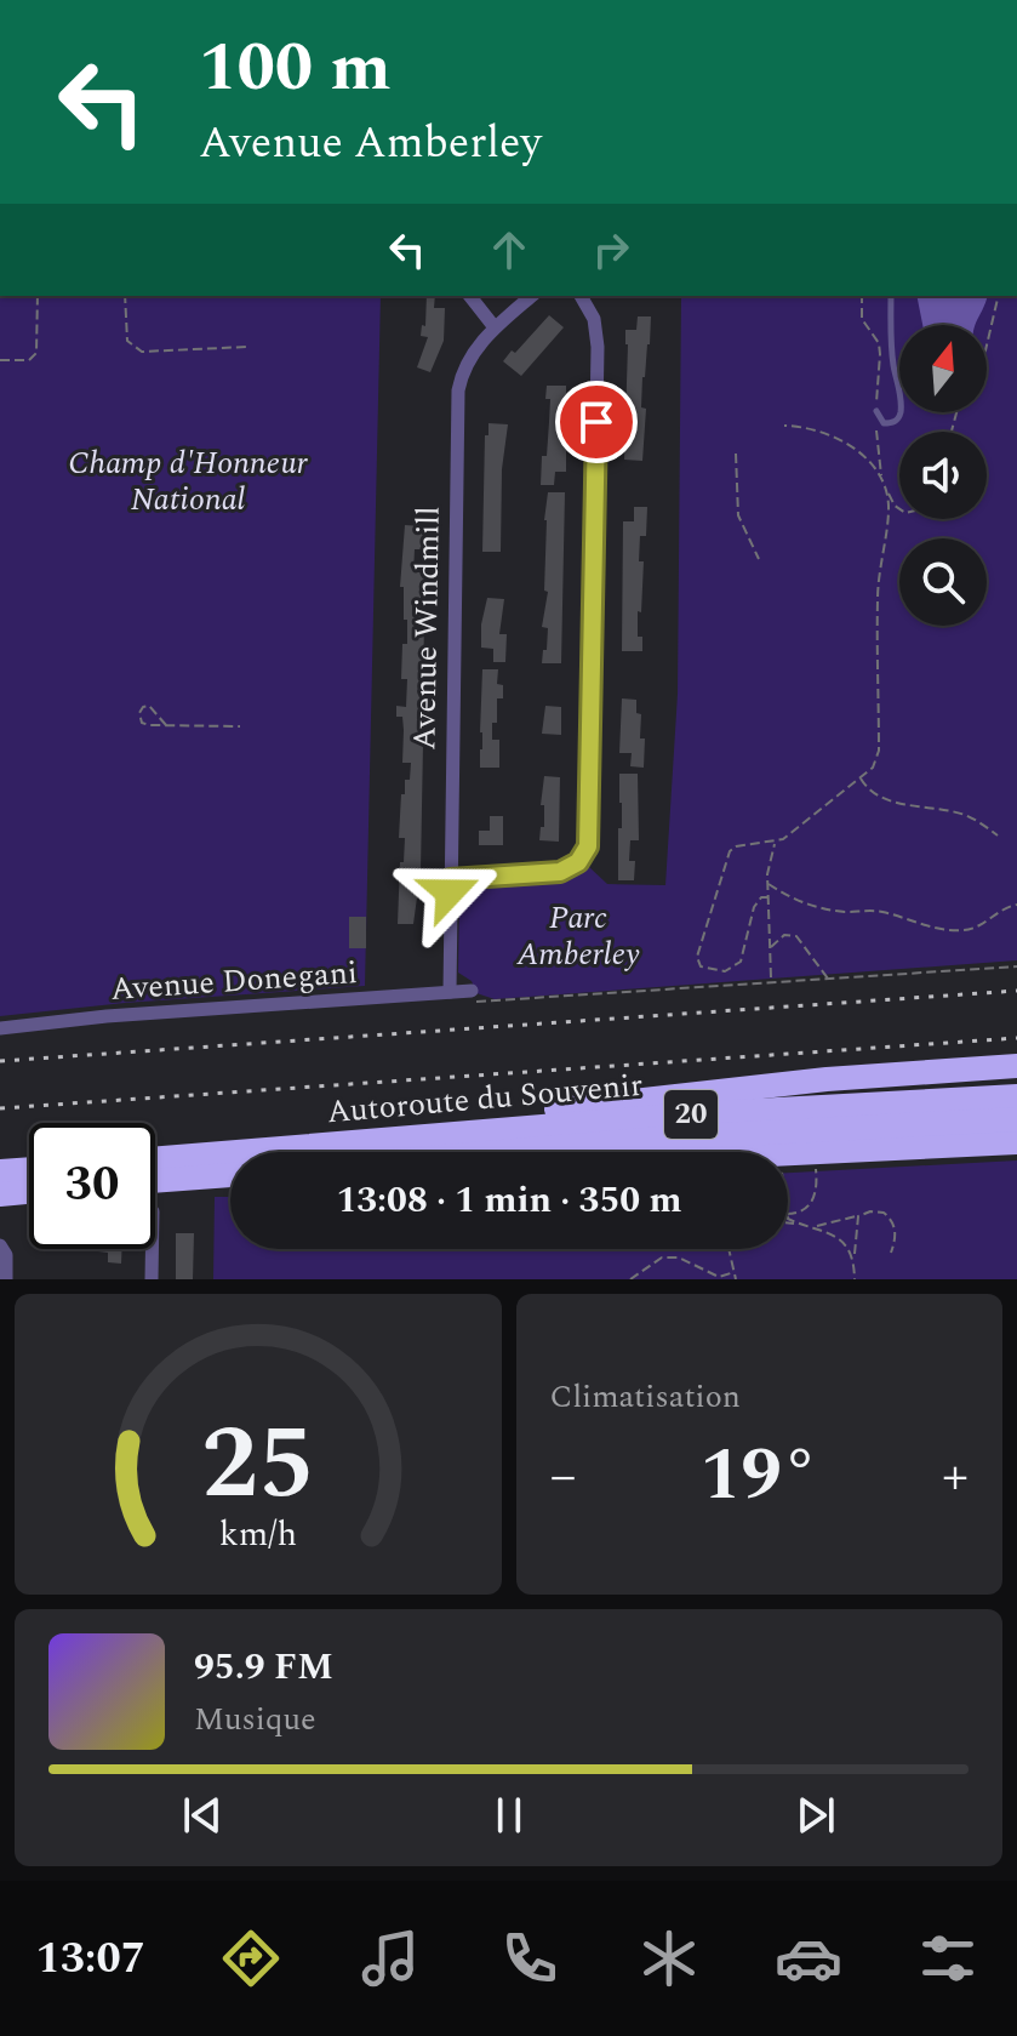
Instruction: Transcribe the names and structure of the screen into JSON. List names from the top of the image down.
{
  "streets": {
    "highway": ["Autoroute du Souvenir", "20"],
    "street": ["Avenue Windmill", "Avenue Donegani"]
  },
  "crossings": [
    ["Avenue Windmill", "Avenue Donegani"]
  ],
  "parks": ["Champ d'Honneur National", "Parc Amberley"],
  "north": "top",
  "page": {
    "turn": ["100 m", "Avenue Amberley"],
    "limit": "30",
    "trip": "13:08 · 1 min · 350 m",
    "tile": "Climatisation",
    "heat": ["−", "19°", "+"],
    "song": ["95.9 FM", "Musique"],
    "tabs": "13:07",
    "gauge": ["25", "km/h"]
  }
}
